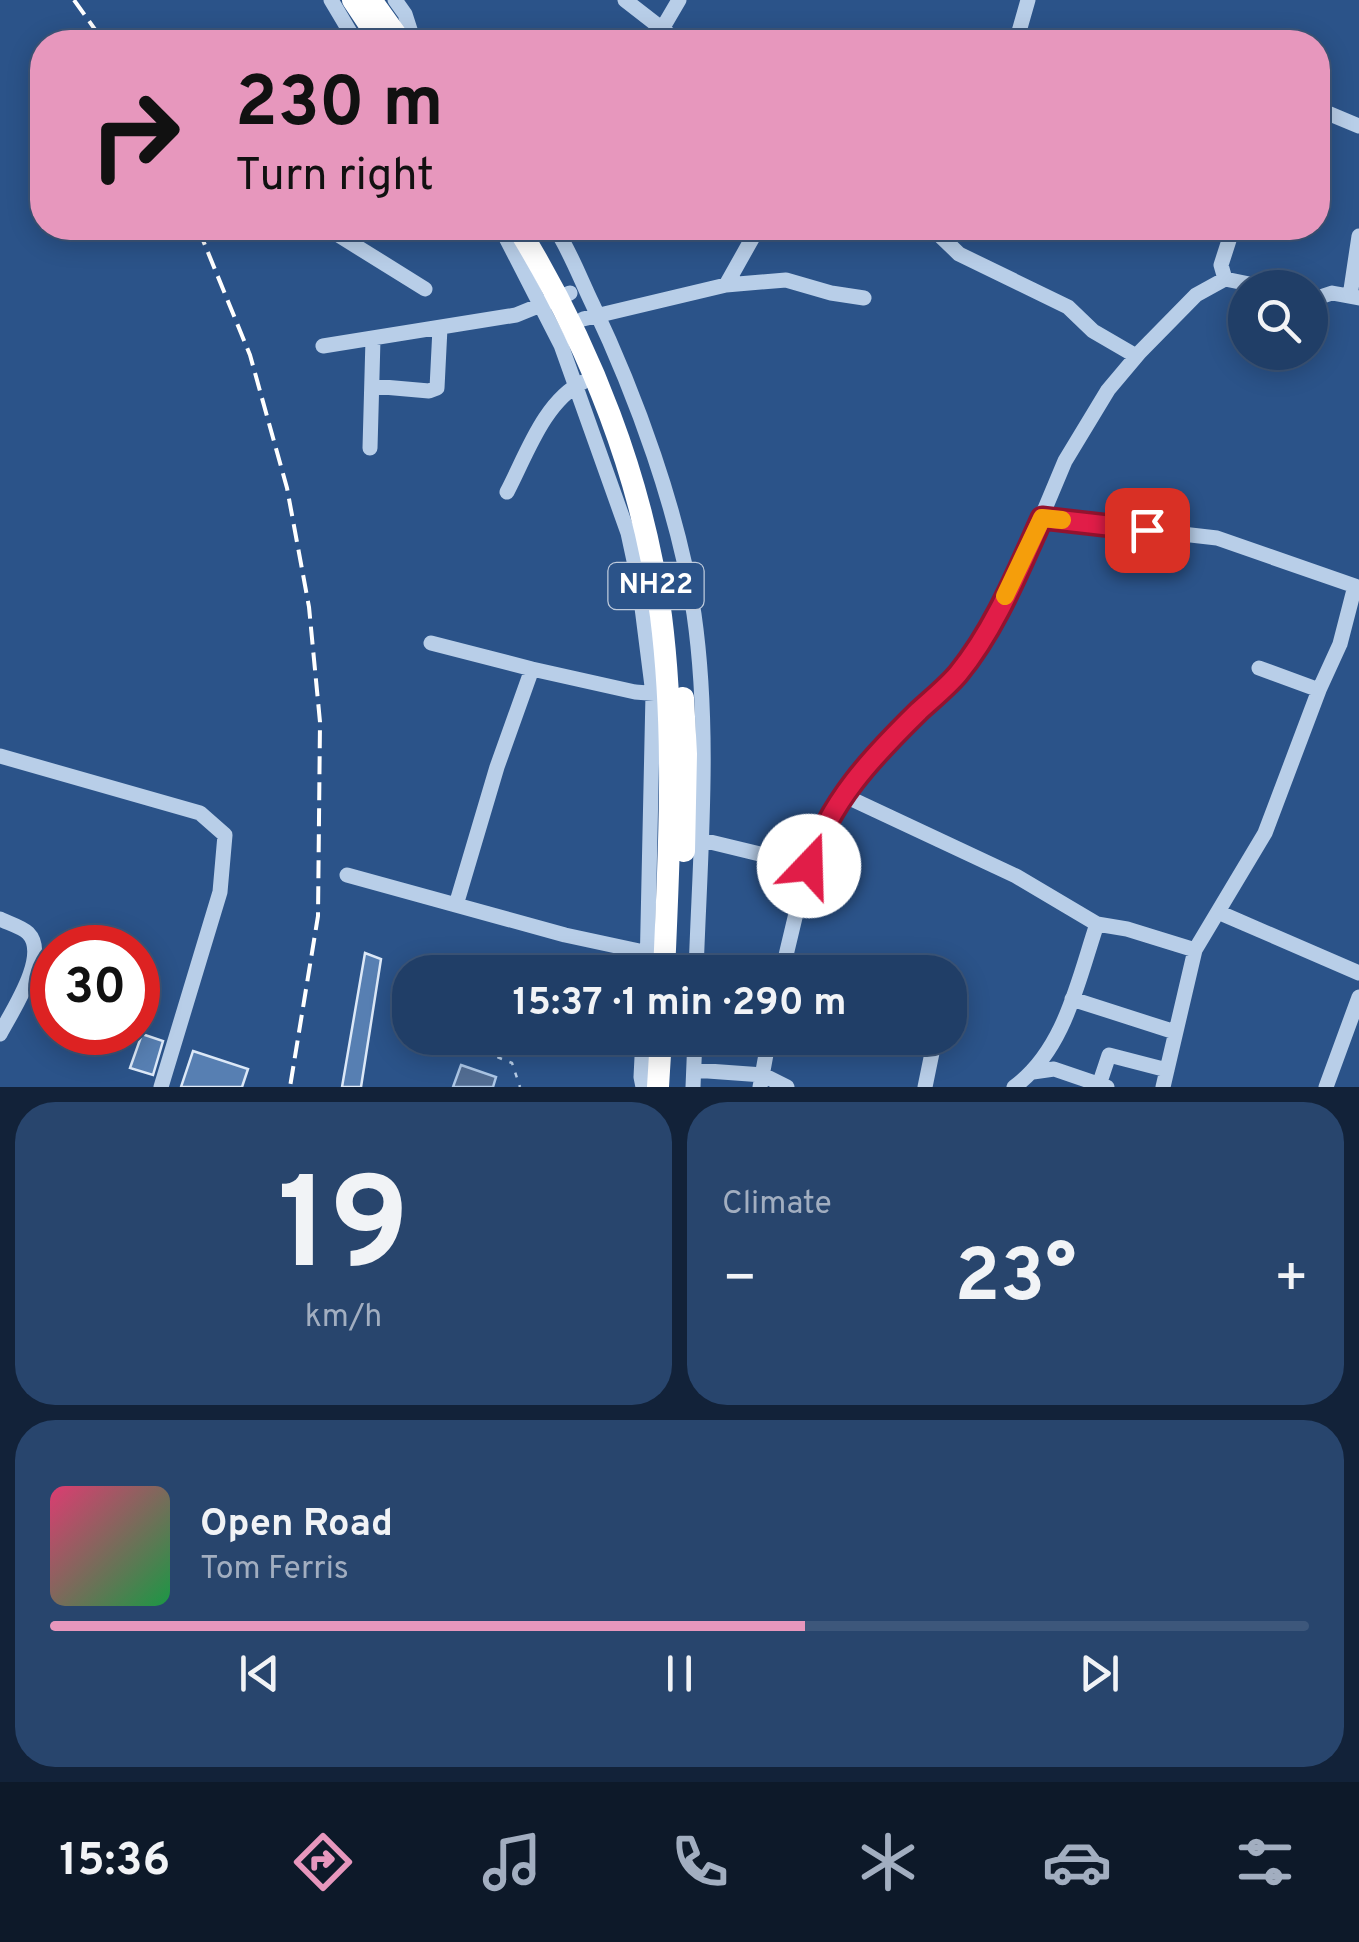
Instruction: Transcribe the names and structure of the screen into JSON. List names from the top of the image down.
{
  "streets": {
    "highway": ["NH22"]
  },
  "page": {
    "turn": ["230 m", "Turn right"],
    "limit": "30",
    "trip": "15:37 · 1 min · 290 m",
    "tile": [
      ["19", "km/h"],
      "Climate"
    ],
    "heat": ["−", "23°", "+"],
    "song": ["Open Road", "Tom Ferris"],
    "tabs": "15:36"
  }
}
